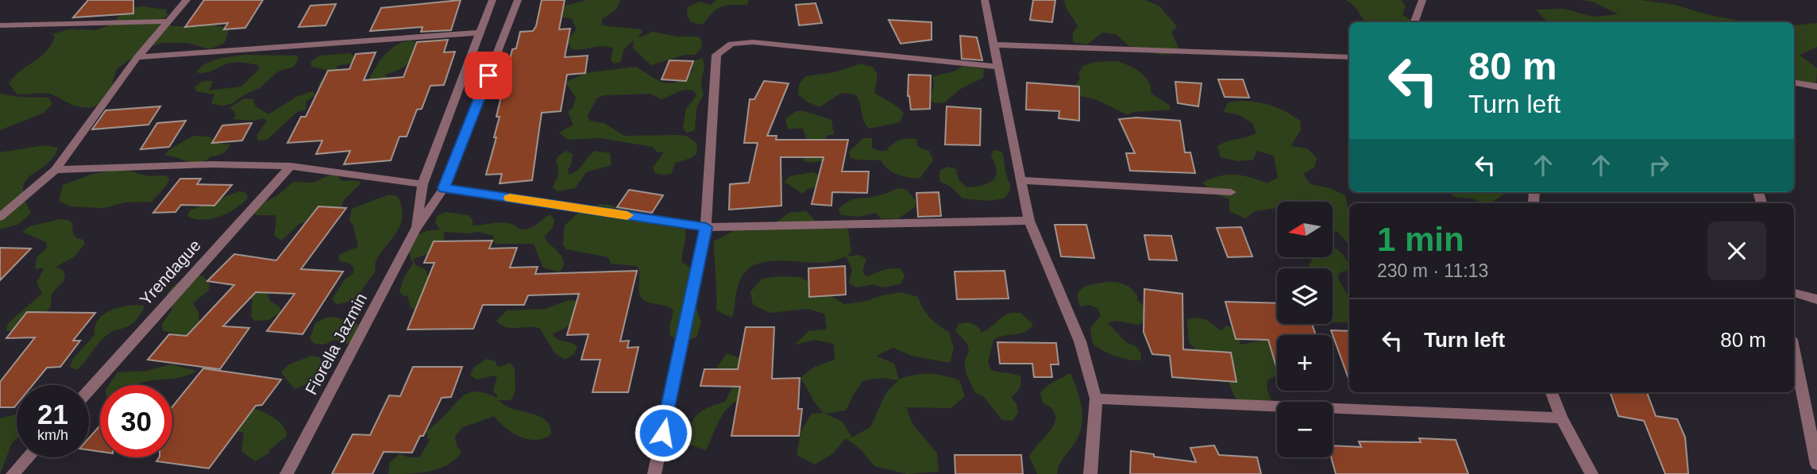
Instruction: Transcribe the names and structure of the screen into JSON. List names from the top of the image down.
{
  "streets": {
    "street": ["Yrendague", "Fiorella Jazmin"]
  },
  "north": "left",
  "page": {
    "turn": ["80 m", "Turn left"],
    "map_buttons": ["+", "−"],
    "heading": ["1 min", "230 m · 11:13"],
    "list": [
      {
        "name": "Turn left",
        "value": "80 m"
      }
    ],
    "speed": "21 km/h",
    "limit": "30"
  }
}
